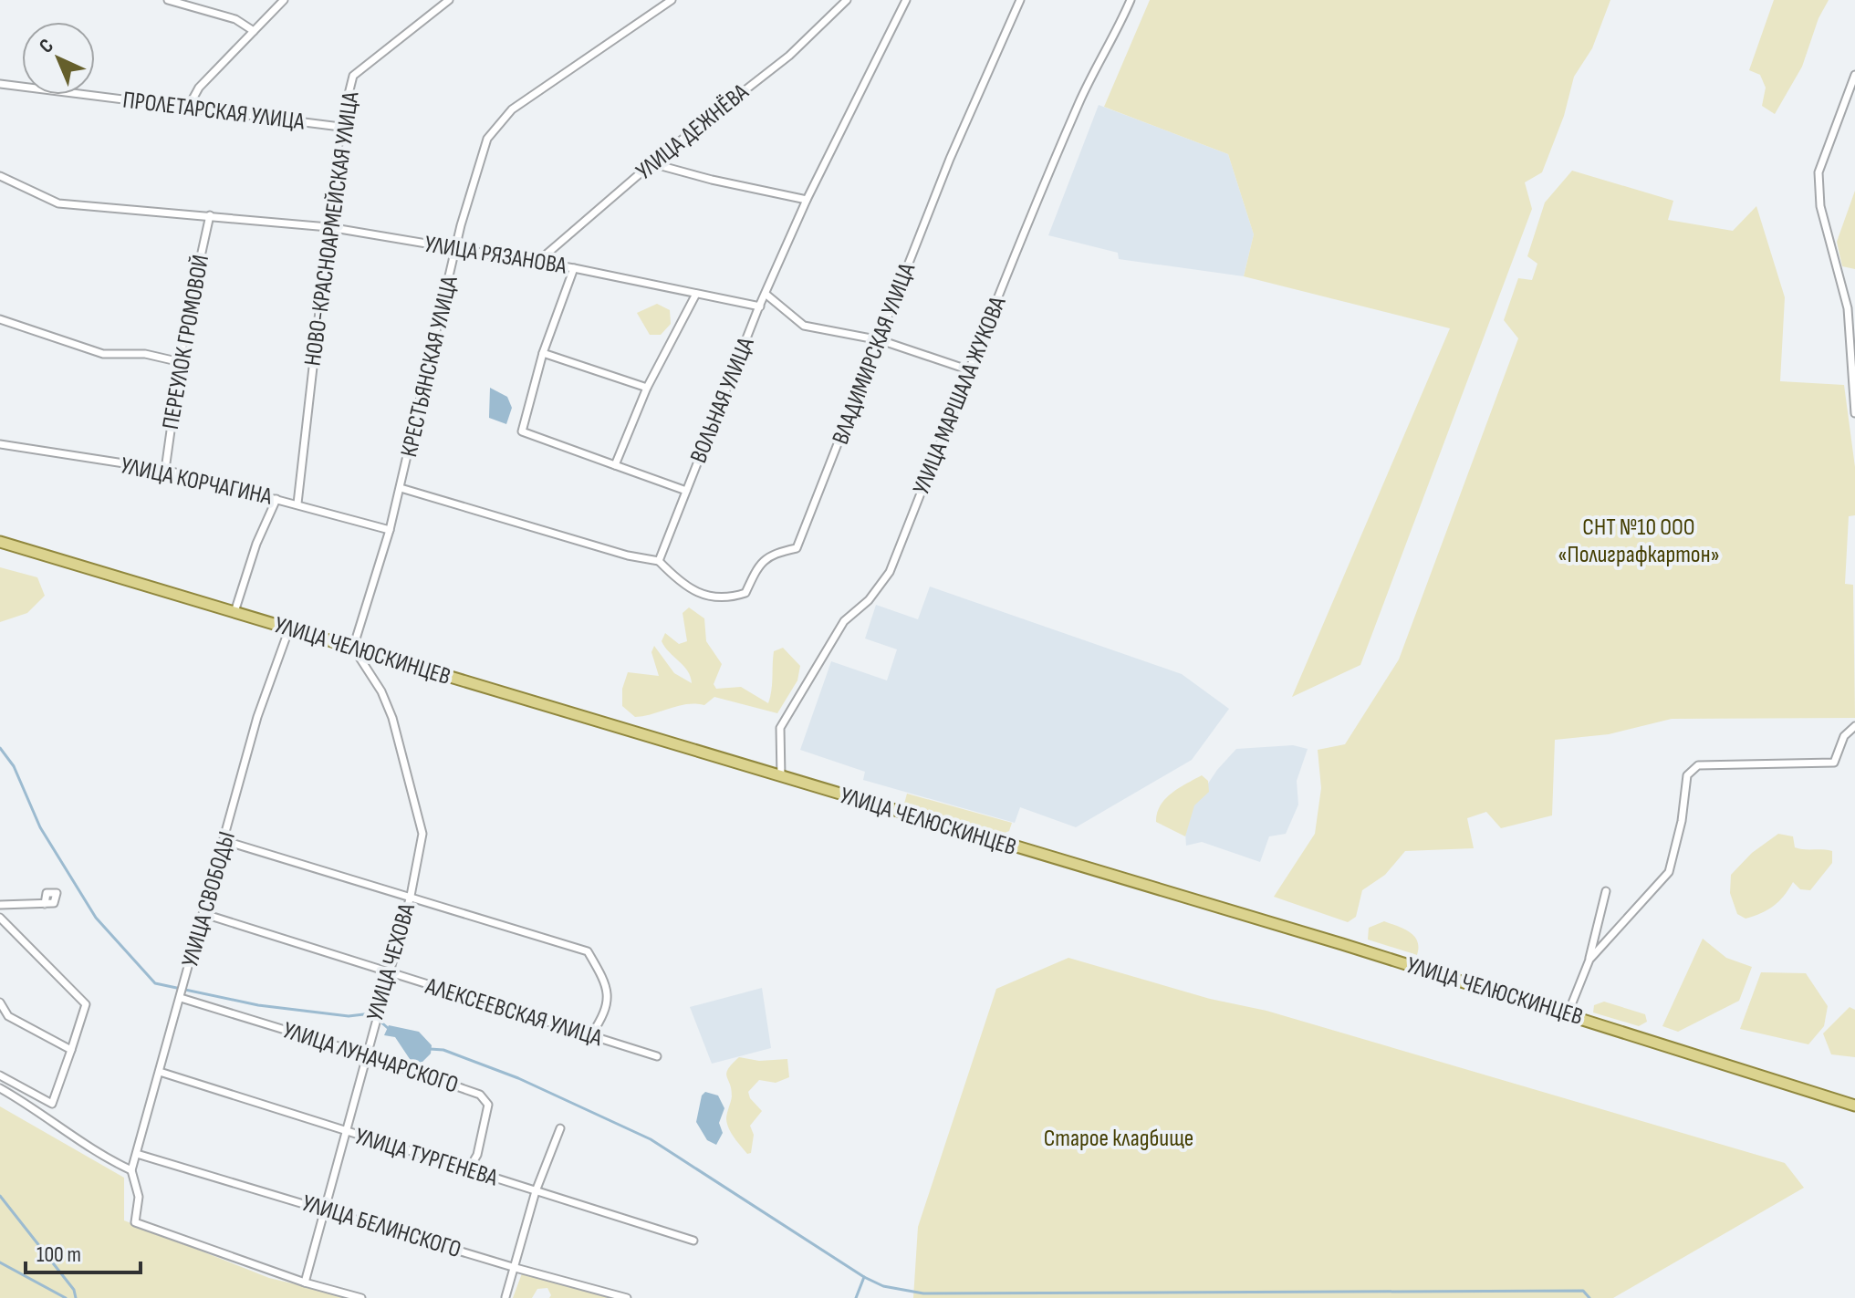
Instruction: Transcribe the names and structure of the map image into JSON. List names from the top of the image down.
{
  "streets": {
    "main road": ["УЛИЦА ЧЕЛЮСКИНЦЕВ"],
    "street": [
      "ПРОЛЕТАРСКАЯ УЛИЦА",
      "УЛИЦА ДЕЖНЁВА",
      "НОВО-КРАСНОАРМЕЙСКАЯ УЛИЦА",
      "УЛИЦА РЯЗАНОВА",
      "ПЕРЕУЛОК ГРОМОВОЙ",
      "ВЛАДИМИРСКАЯ УЛИЦА",
      "КРЕСТЬЯНСКАЯ УЛИЦА",
      "УЛИЦА МАРШАЛА ЖУКОВА",
      "ВОЛЬНАЯ УЛИЦА",
      "УЛИЦА КОРЧАГИНА",
      "УЛИЦА СВОБОДЫ",
      "УЛИЦА ЧЕХОВА",
      "АЛЕКСЕЕВСКАЯ УЛИЦА",
      "УЛИЦА ЛУНАЧАРСКОГО",
      "УЛИЦА ТУРГЕНЕВА",
      "УЛИЦА БЕЛИНСКОГО"
    ]
  },
  "crossings": [
    ["ПРОЛЕТАРСКАЯ УЛИЦА", "НОВО-КРАСНОАРМЕЙСКАЯ УЛИЦА"],
    ["УЛИЦА ДЕЖНЁВА", "УЛИЦА РЯЗАНОВА"],
    ["НОВО-КРАСНОАРМЕЙСКАЯ УЛИЦА", "УЛИЦА РЯЗАНОВА"],
    ["НОВО-КРАСНОАРМЕЙСКАЯ УЛИЦА", "УЛИЦА КОРЧАГИНА"],
    ["УЛИЦА РЯЗАНОВА", "ПЕРЕУЛОК ГРОМОВОЙ"],
    ["УЛИЦА РЯЗАНОВА", "КРЕСТЬЯНСКАЯ УЛИЦА"],
    ["УЛИЦА РЯЗАНОВА", "ВОЛЬНАЯ УЛИЦА"],
    ["ПЕРЕУЛОК ГРОМОВОЙ", "УЛИЦА КОРЧАГИНА"],
    ["ВЛАДИМИРСКАЯ УЛИЦА", "ВОЛЬНАЯ УЛИЦА"],
    ["КРЕСТЬЯНСКАЯ УЛИЦА", "УЛИЦА КОРЧАГИНА"],
    ["КРЕСТЬЯНСКАЯ УЛИЦА", "УЛИЦА ЧЕЛЮСКИНЦЕВ"],
    ["КРЕСТЬЯНСКАЯ УЛИЦА", "УЛИЦА ЧЕХОВА"],
    ["УЛИЦА МАРШАЛА ЖУКОВА", "УЛИЦА ЧЕЛЮСКИНЦЕВ"],
    ["УЛИЦА ЧЕЛЮСКИНЦЕВ", "УЛИЦА СВОБОДЫ"],
    ["УЛИЦА ЧЕЛЮСКИНЦЕВ", "УЛИЦА ЧЕХОВА"],
    ["УЛИЦА СВОБОДЫ", "АЛЕКСЕЕВСКАЯ УЛИЦА"],
    ["УЛИЦА СВОБОДЫ", "УЛИЦА ЛУНАЧАРСКОГО"],
    ["УЛИЦА СВОБОДЫ", "УЛИЦА ТУРГЕНЕВА"],
    ["УЛИЦА СВОБОДЫ", "УЛИЦА БЕЛИНСКОГО"],
    ["УЛИЦА ЧЕХОВА", "АЛЕКСЕЕВСКАЯ УЛИЦА"],
    ["УЛИЦА ЧЕХОВА", "УЛИЦА ЛУНАЧАРСКОГО"],
    ["УЛИЦА ЧЕХОВА", "УЛИЦА ТУРГЕНЕВА"],
    ["УЛИЦА ЧЕХОВА", "УЛИЦА БЕЛИНСКОГО"],
    ["УЛИЦА ЛУНАЧАРСКОГО", "УЛИЦА ТУРГЕНЕВА"]
  ],
  "parks": ["СНТ №10 ООО «Полиграфкартон»", "Старое кладбище"],
  "scale_bar": "100 m",
  "north": "top left"
}
